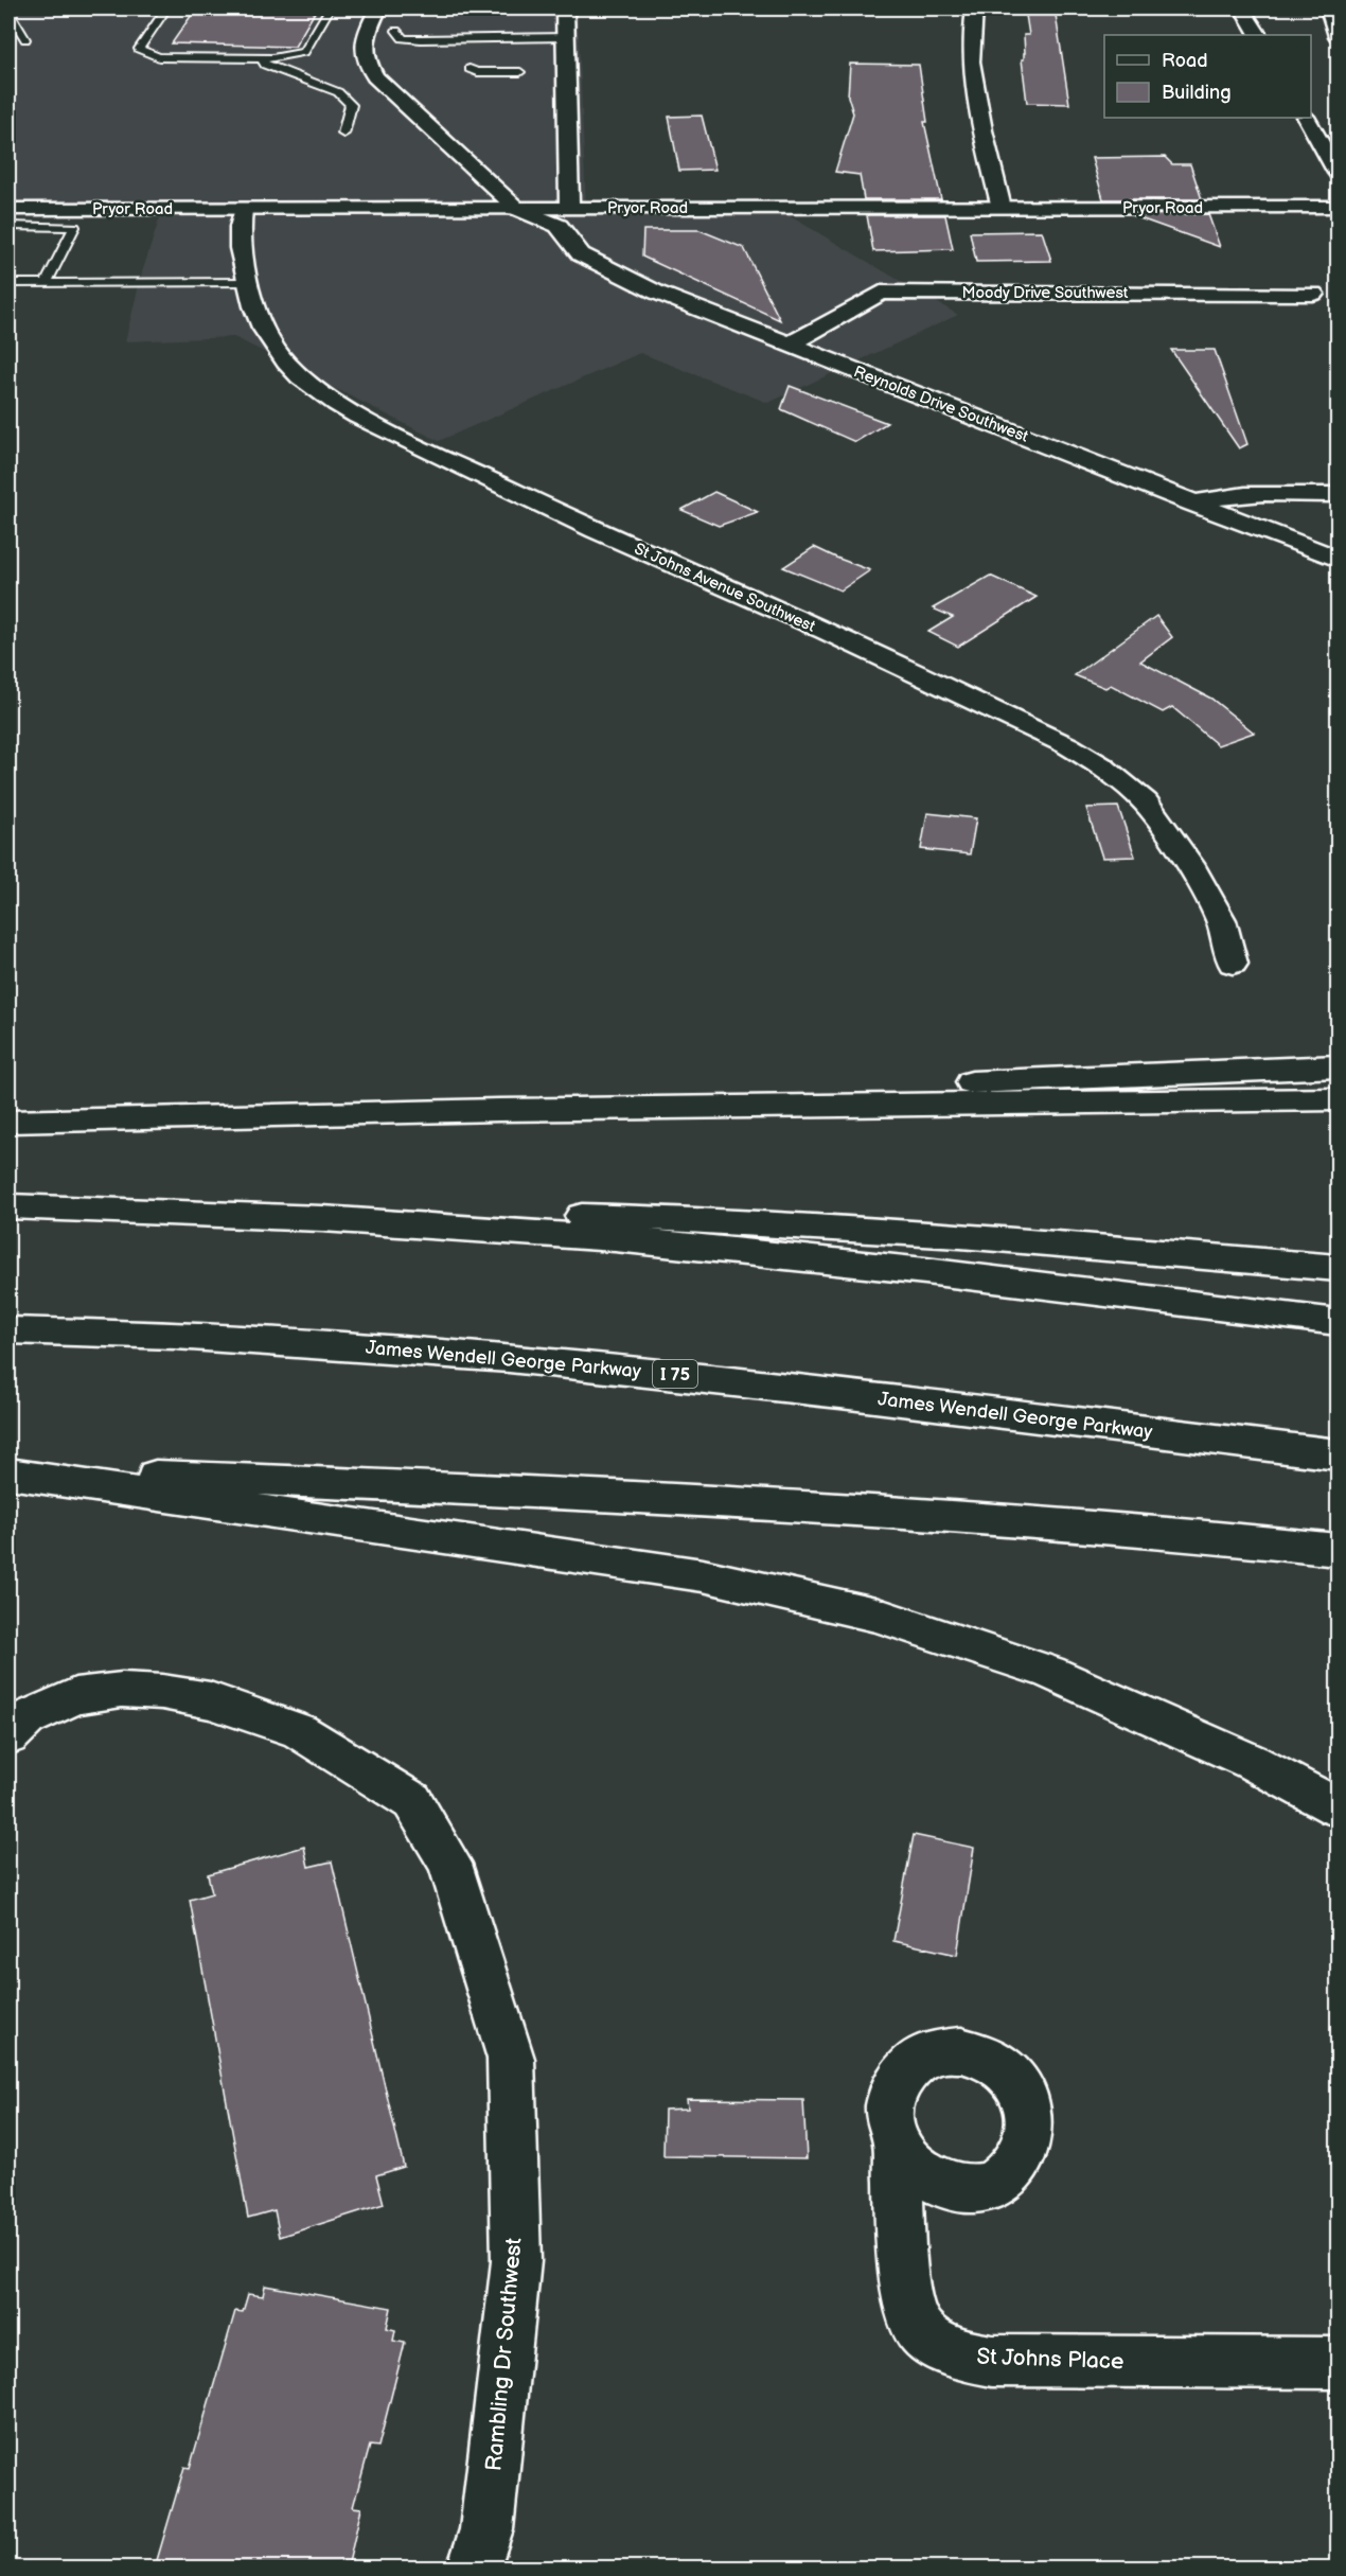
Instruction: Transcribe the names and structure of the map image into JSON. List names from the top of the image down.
{
  "streets": {
    "main road": [
      "Pryor Road",
      "Moody Drive Southwest",
      "Reynolds Drive Southwest",
      "St Johns Avenue Southwest",
      "James Wendell George Parkway",
      "I 75",
      "Rambling Dr Southwest",
      "St Johns Place"
    ]
  },
  "crossings": [
    ["Pryor Road", "Reynolds Drive Southwest"],
    ["Pryor Road", "St Johns Avenue Southwest"],
    ["Moody Drive Southwest", "Reynolds Drive Southwest"]
  ],
  "legend": ["Road", "Building"]
}
